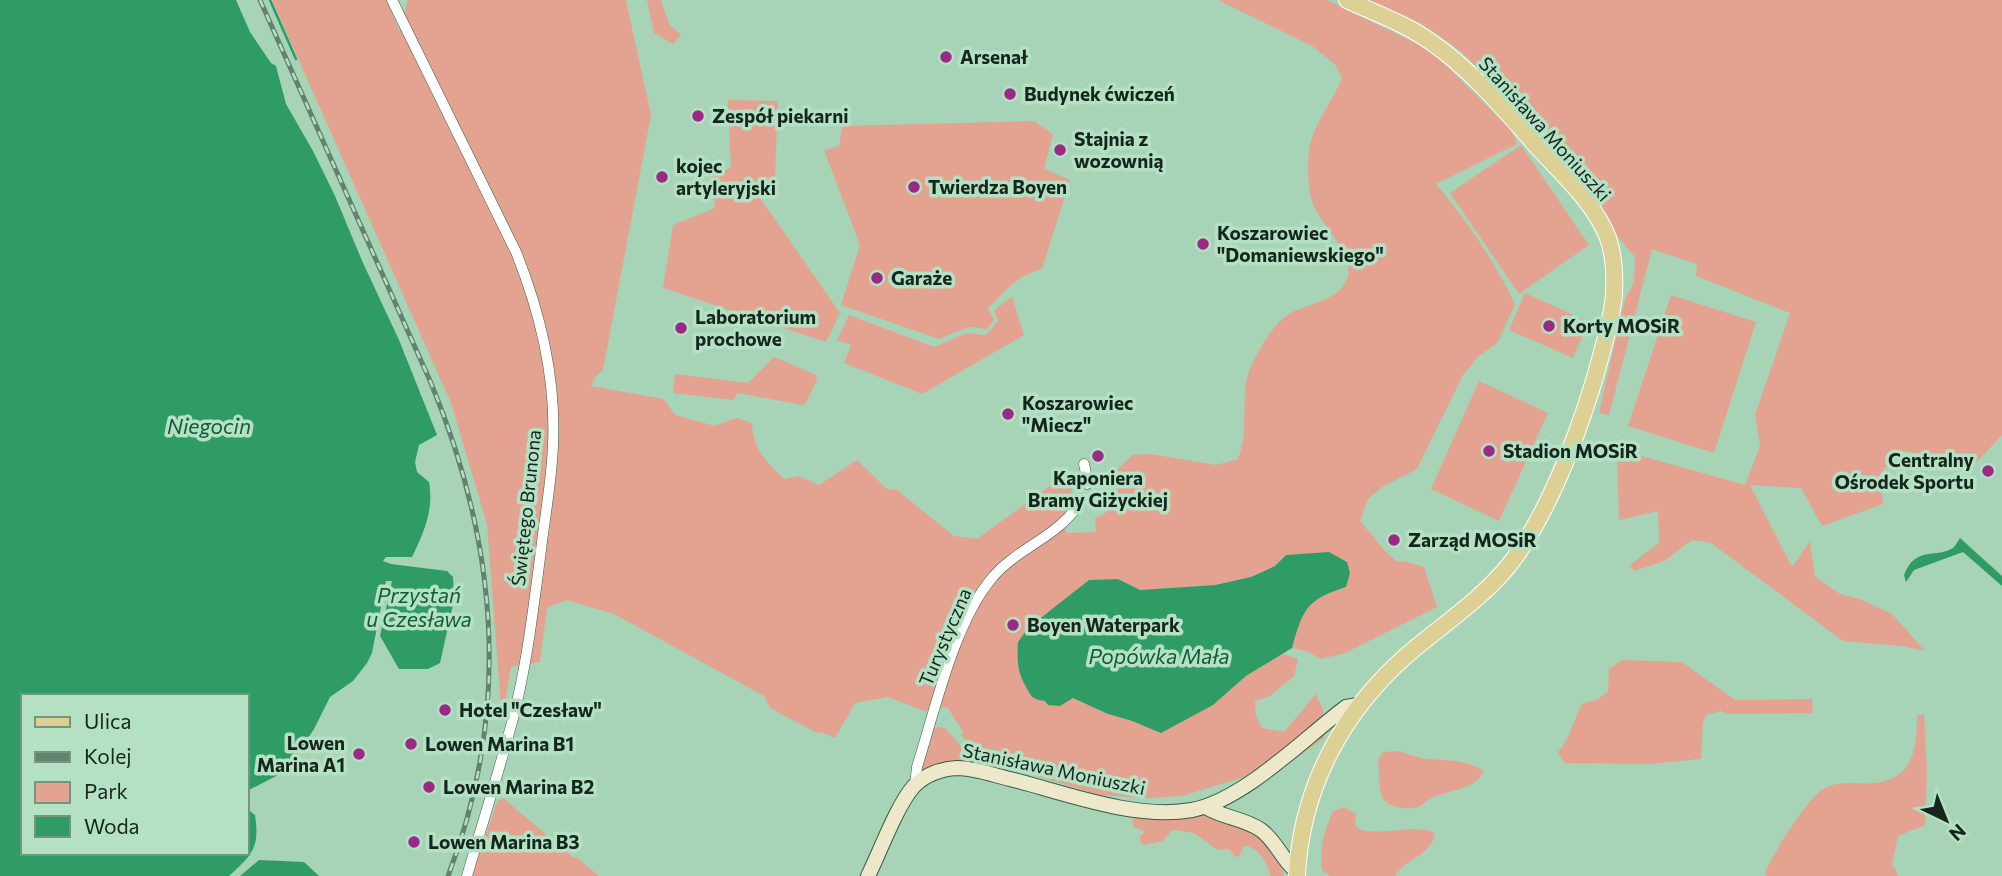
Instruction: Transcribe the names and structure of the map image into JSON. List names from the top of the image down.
{
  "streets": {
    "main road": ["Stanisława Moniuszki"],
    "street": ["Świętego Brunona", "Turystyczna"]
  },
  "crossings": [
    ["Stanisława Moniuszki", "Turystyczna"]
  ],
  "water": ["Niegocin", "Przystań u Czesława", "Popówka Mała"],
  "places": [
    "Arsenał",
    "Budynek ćwiczeń",
    "Zespół piekarni",
    "Stajnia z wozownią",
    "kojec artyleryjski",
    "Twierdza Boyen",
    "Koszarowiec \"Domaniewskiego\"",
    "Garaże",
    "Korty MOSiR",
    "Laboratorium prochowe",
    "Koszarowiec \"Miecz\"",
    "Stadion MOSiR",
    "Kaponiera Bramy Giżyckiej",
    "Centralny Ośrodek Sportu",
    "Zarząd MOSiR",
    "Boyen Waterpark",
    "Hotel \"Czesław\"",
    "Lowen Marina B1",
    "Lowen Marina A1",
    "Lowen Marina B2",
    "Lowen Marina B3"
  ],
  "legend": [
    "Ulica",
    "Kolej",
    "Park",
    "Woda"
  ],
  "north": "bottom right"
}
